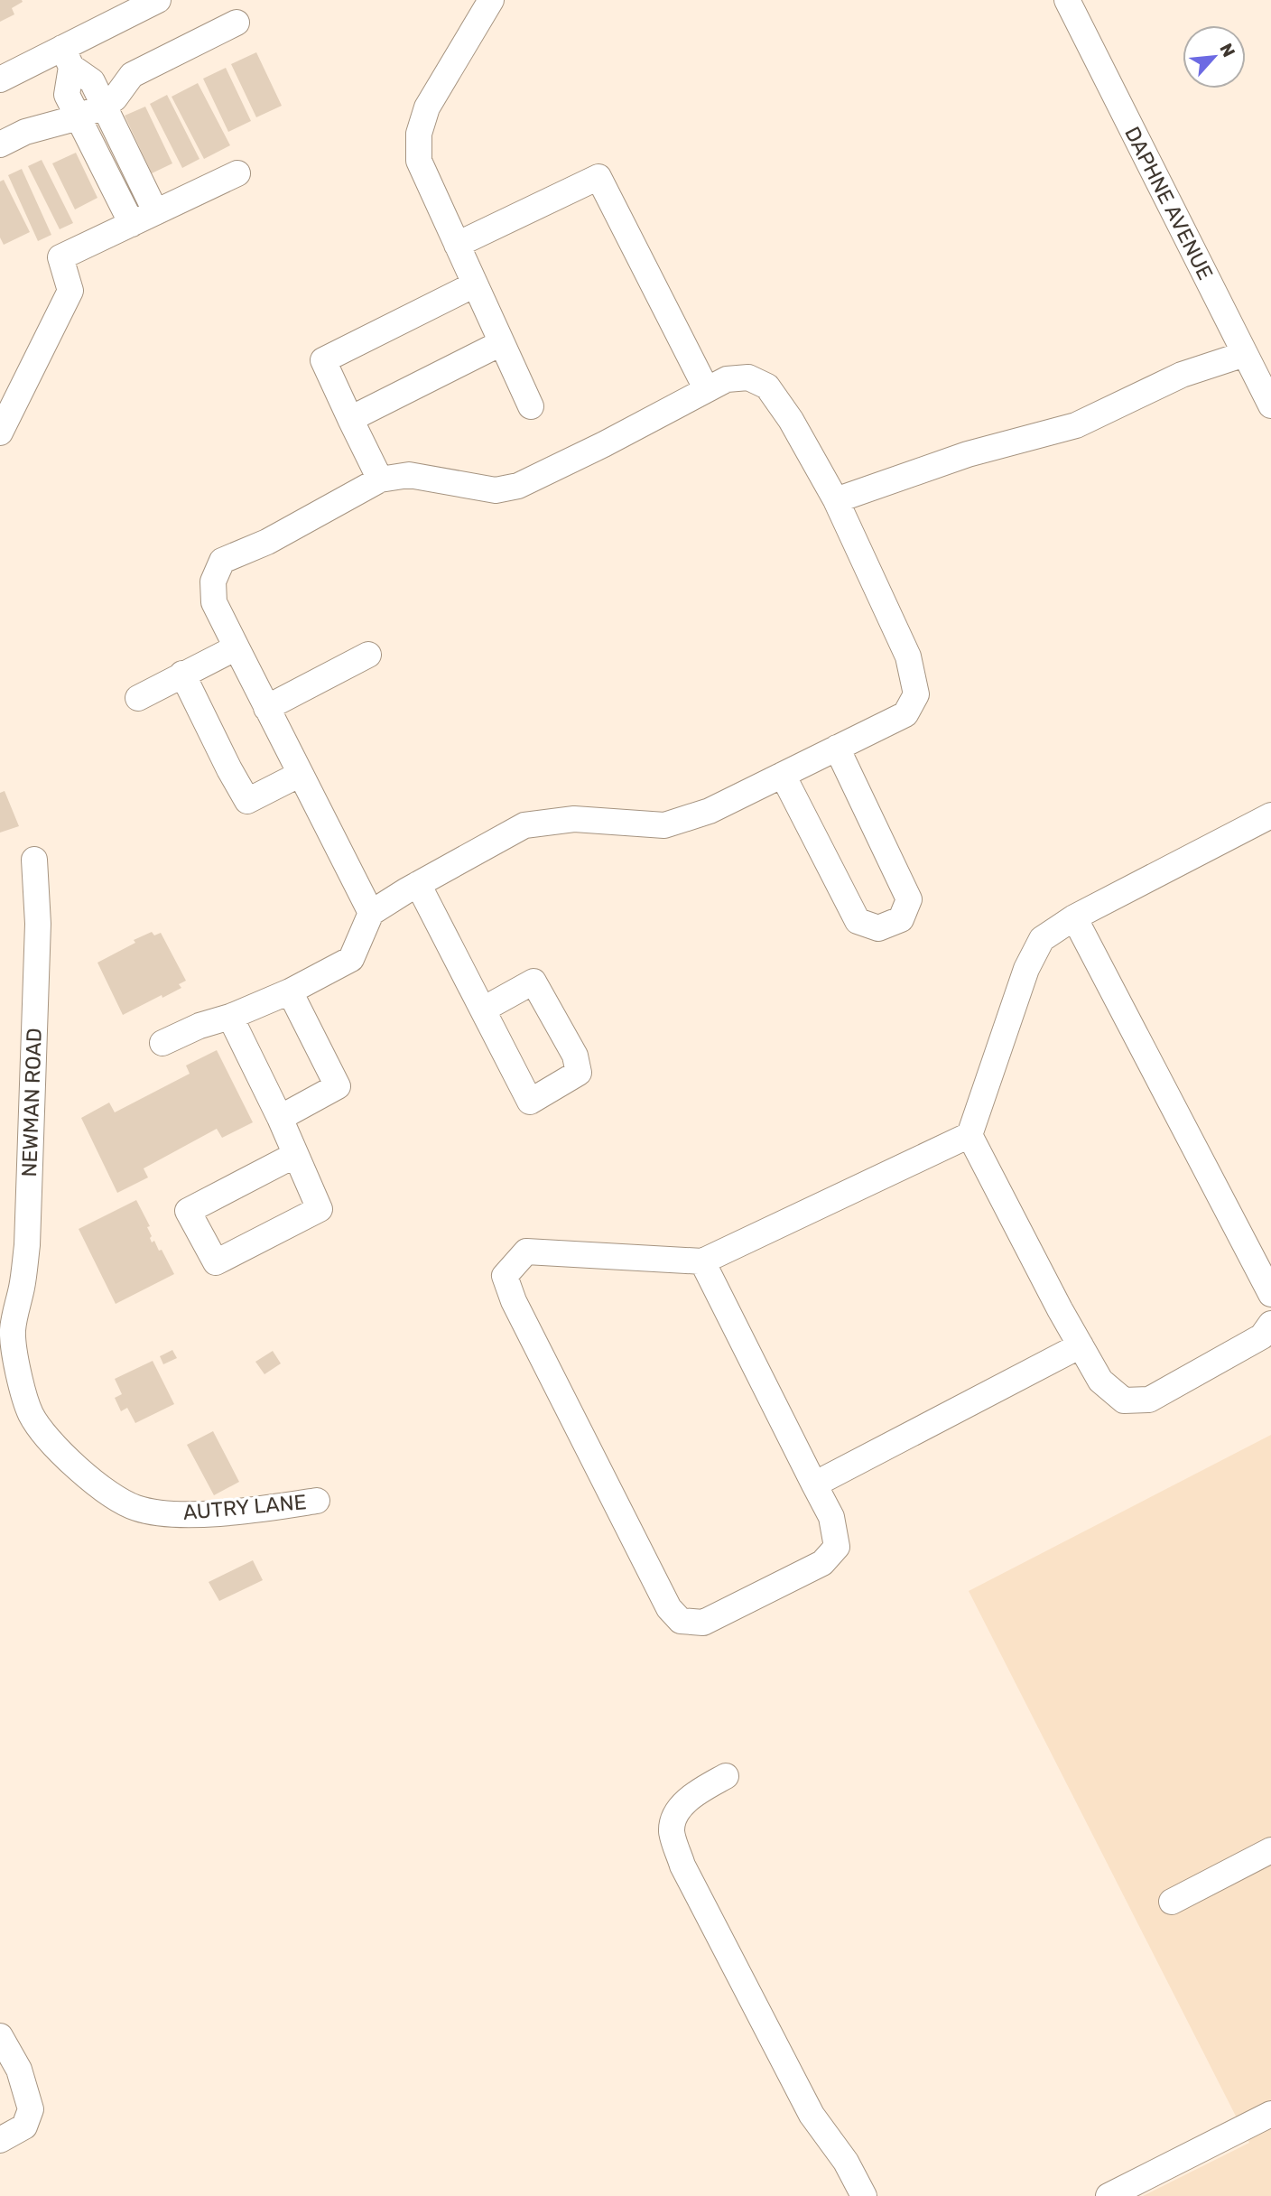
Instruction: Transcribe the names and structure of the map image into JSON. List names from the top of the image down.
{
  "streets": {
    "street": ["DAPHNE AVENUE", "NEWMAN ROAD", "AUTRY LANE"]
  },
  "crossings": [
    ["NEWMAN ROAD", "AUTRY LANE"]
  ],
  "north": "top right"
}
